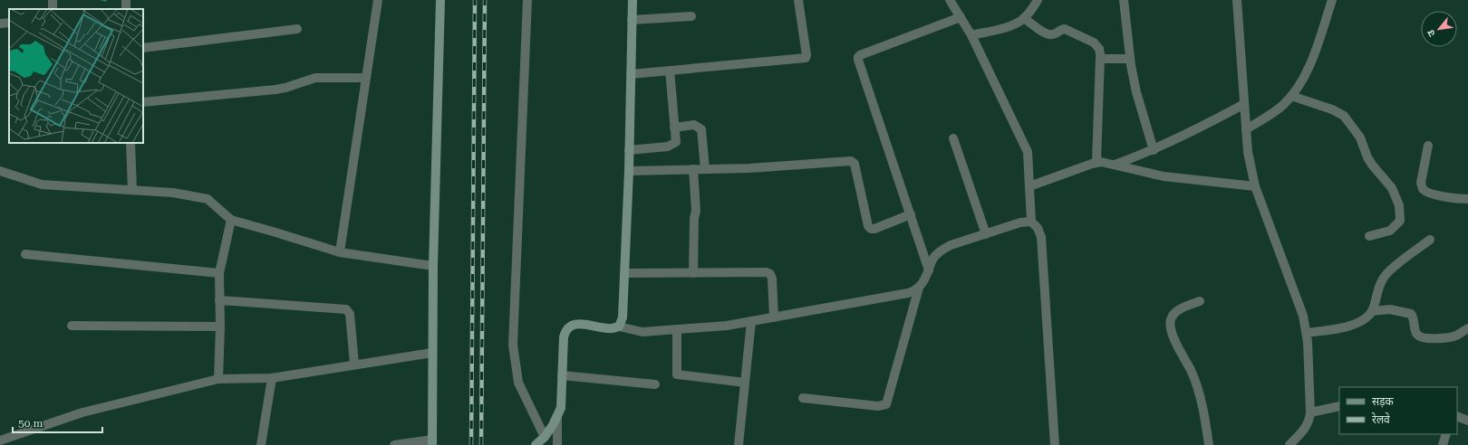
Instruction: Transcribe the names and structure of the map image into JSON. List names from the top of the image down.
{
  "legend": ["सड़क", "रेलवे"],
  "scale_bar": "50 m",
  "north": "bottom left"
}
